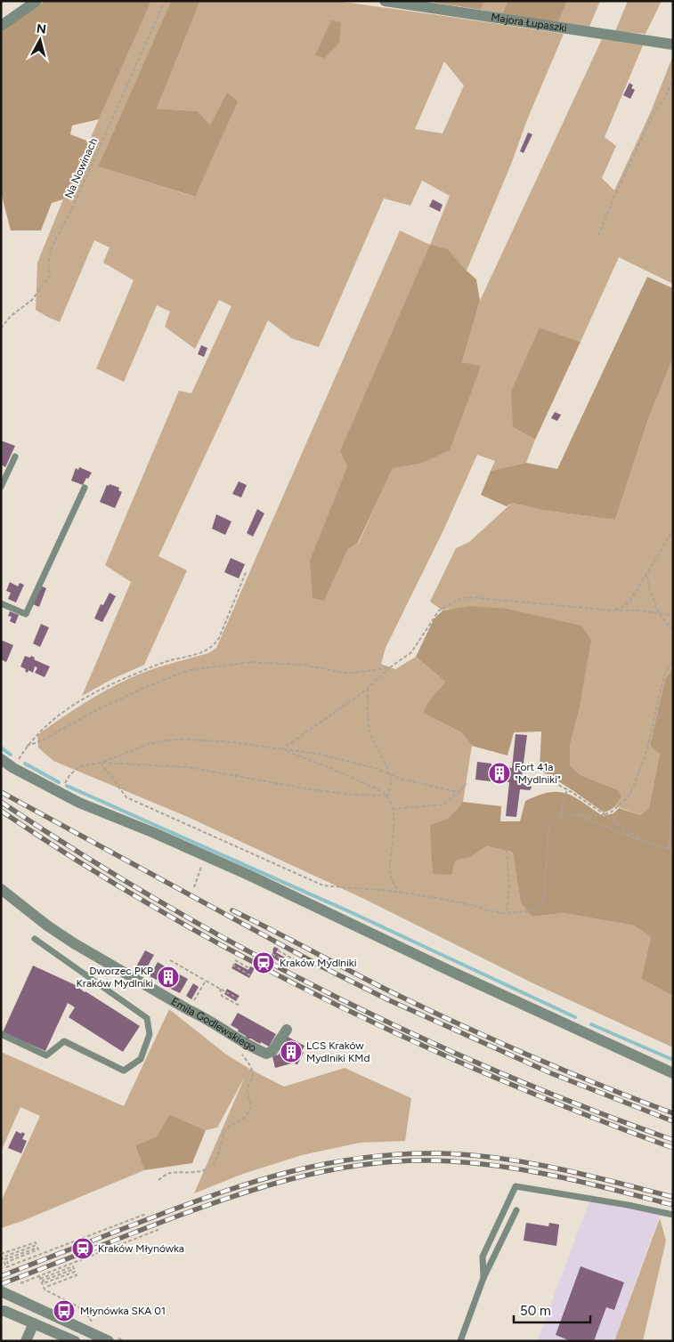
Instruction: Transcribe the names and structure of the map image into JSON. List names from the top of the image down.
{
  "streets": {
    "street": ["Majora Łupaszki", "Emila Godlewskiego"],
    "path": ["Na Nowinach"]
  },
  "places": {
    "building": ["Fort 41a \"Mydlniki\"", "Dworzec PKP Kraków Mydlniki", "LCS Kraków Mydlniki KMd"],
    "station": ["Kraków Mydlniki", "Kraków Młynówka"],
    "bus stop": ["Młynówka SKA 01"]
  },
  "scale_bar": "50 m",
  "north": "top"
}
